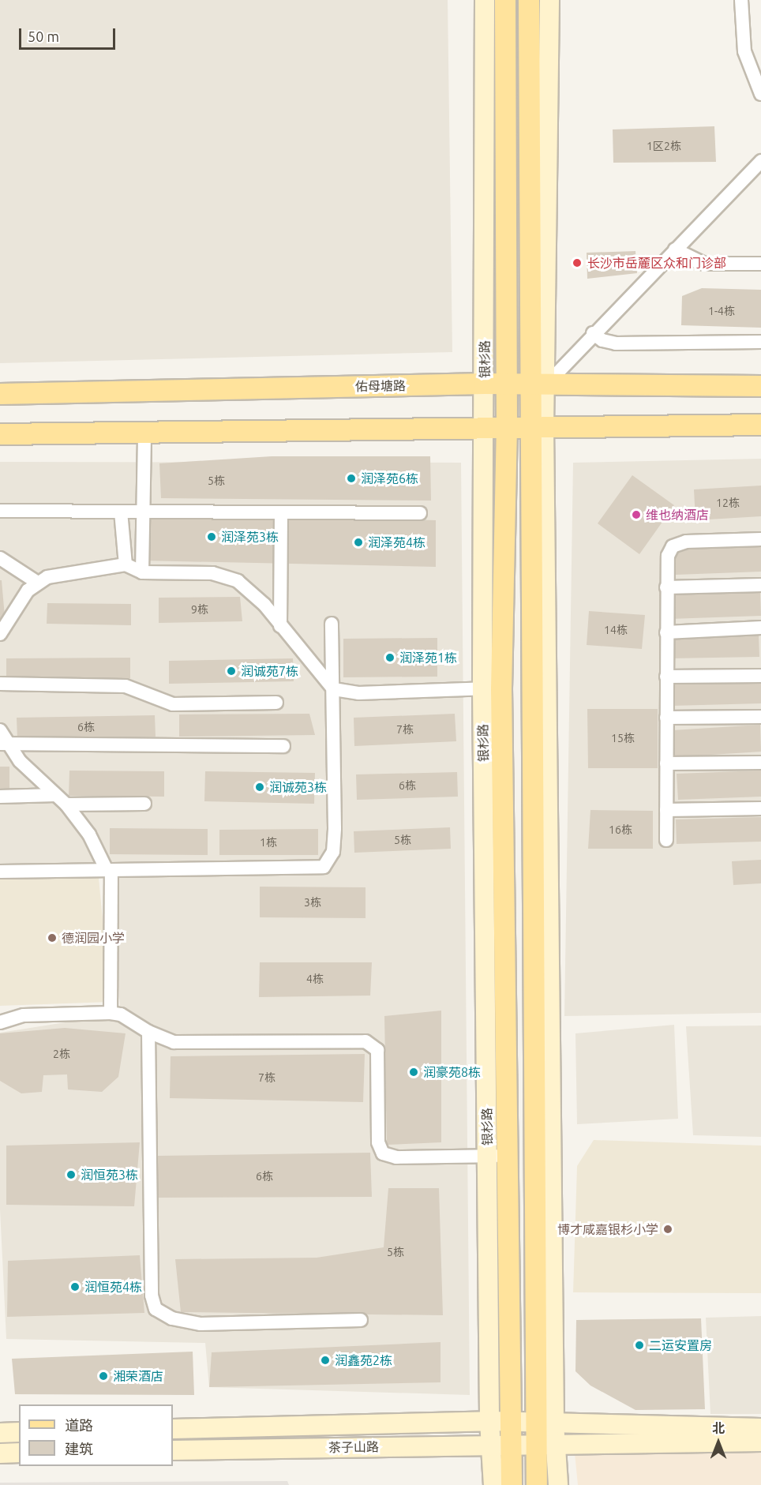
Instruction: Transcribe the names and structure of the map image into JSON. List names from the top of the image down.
{
  "streets": {
    "main road": ["银杉路", "佑母塘路"],
    "street": ["茶子山路"]
  },
  "crossings": [
    ["银杉路", "佑母塘路"],
    ["银杉路", "茶子山路"]
  ],
  "places": [
    "长沙市岳麓区众和门诊部",
    "润泽苑6栋",
    "维也纳酒店",
    "润泽苑3栋",
    "润泽苑4栋",
    "润泽苑1栋",
    "润诚苑7栋",
    "润诚苑3栋",
    "德润园小学",
    "润豪苑8栋",
    "润恒苑3栋",
    "博才咸嘉银杉小学",
    "润恒苑4栋",
    "二运安置房",
    "润鑫苑2栋",
    "湘荣酒店"
  ],
  "house_numbers": [
    "1区2栋",
    "1-4栋",
    "5栋",
    "12栋",
    "9栋",
    "14栋",
    "6栋",
    "7栋",
    "15栋",
    "6栋",
    "16栋",
    "5栋",
    "1栋",
    "3栋",
    "4栋",
    "2栋",
    "7栋",
    "6栋",
    "5栋"
  ],
  "legend": ["道路", "建筑"],
  "scale_bar": "50 m",
  "north": "top"
}
